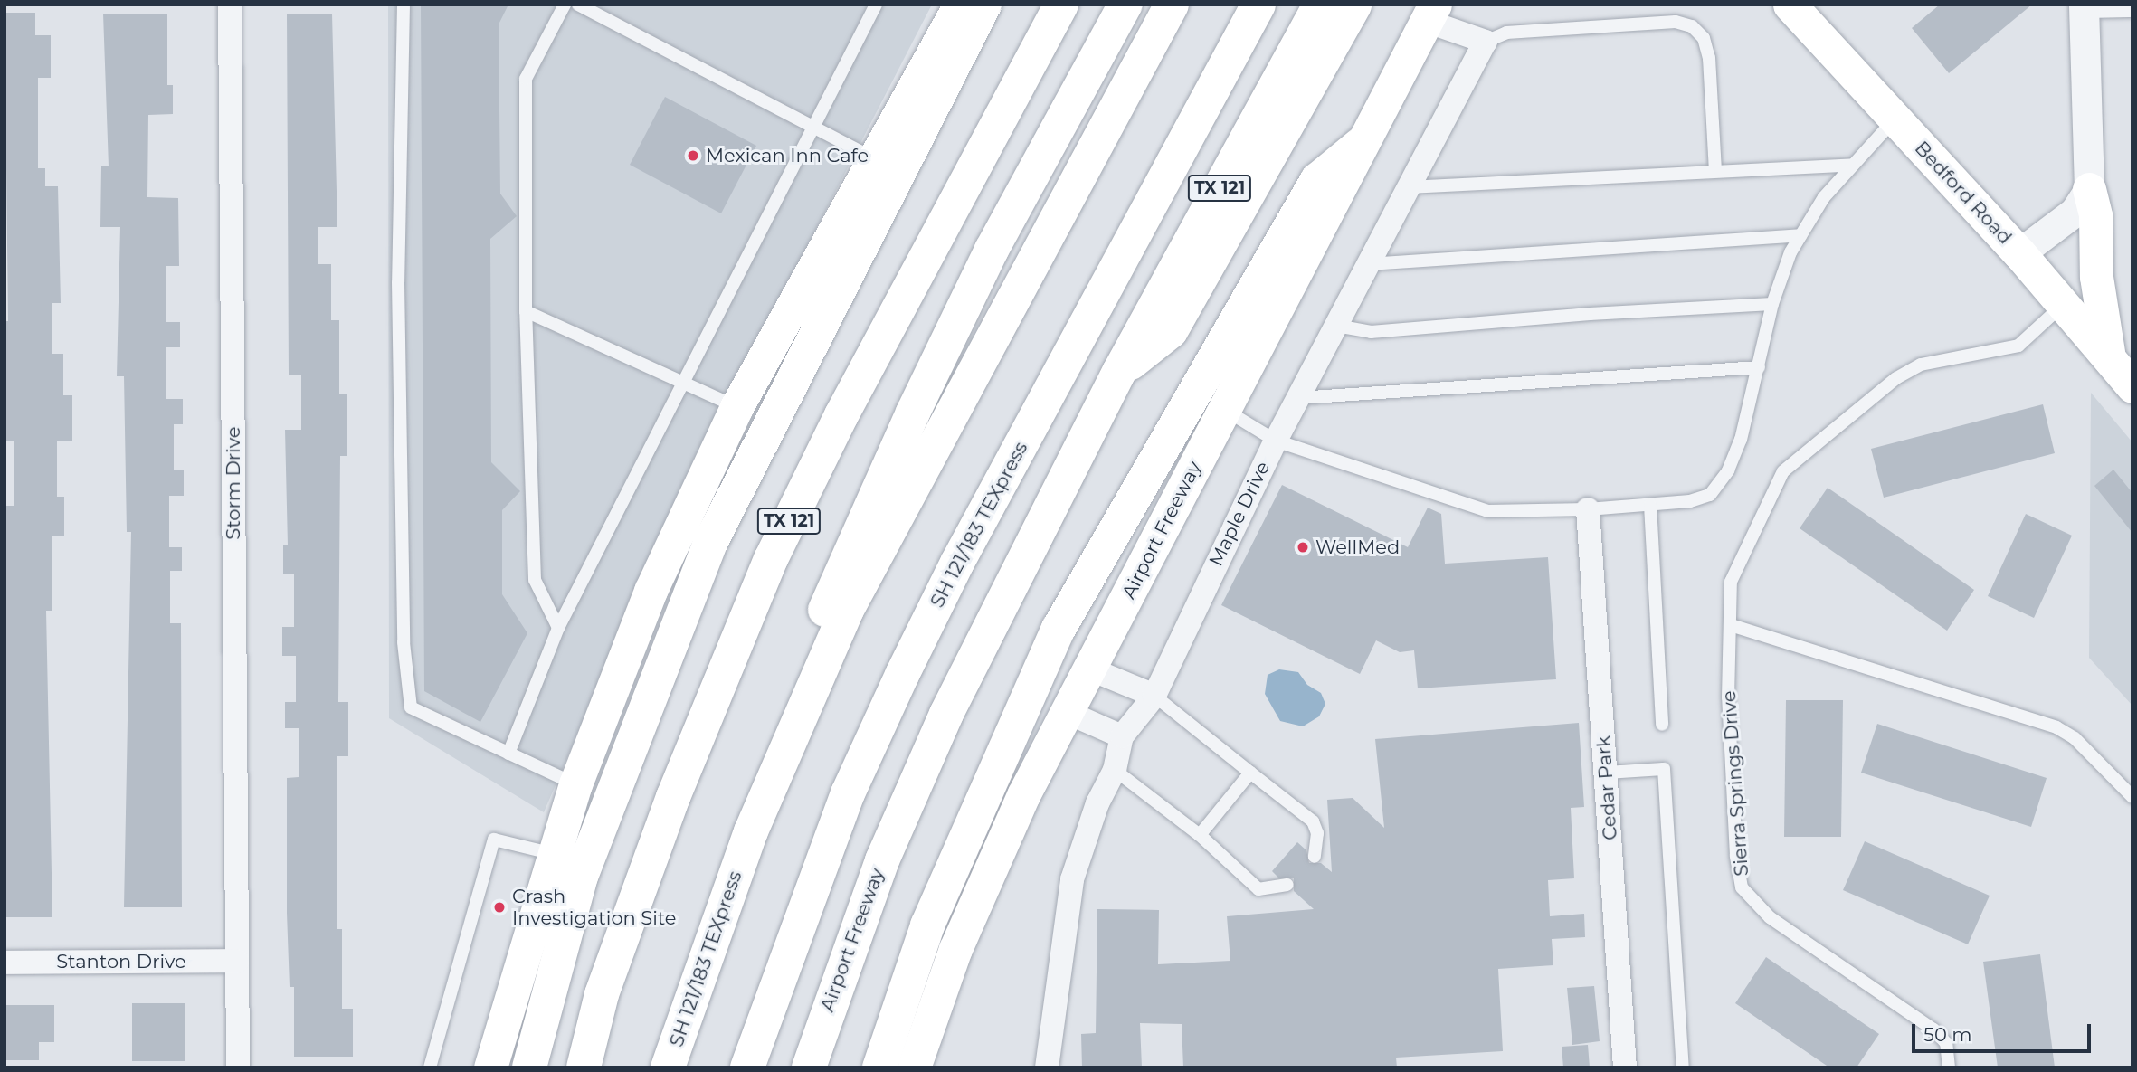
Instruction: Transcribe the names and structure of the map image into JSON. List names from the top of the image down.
{
  "streets": {
    "highway": ["TX 121", "SH 121/183 TEXpress", "Airport Freeway"],
    "main road": ["Bedford Road"],
    "street": [
      "Storm Drive",
      "Maple Drive",
      "Cedar Park",
      "Stanton Drive"
    ],
    "lane": ["Sierra Springs Drive"]
  },
  "crossings": [
    ["Bedford Road", "Sierra Springs Drive"],
    ["Storm Drive", "Stanton Drive"]
  ],
  "places": ["Mexican Inn Cafe", "WellMed", "Crash Investigation Site"],
  "scale_bar": "50 m"
}
